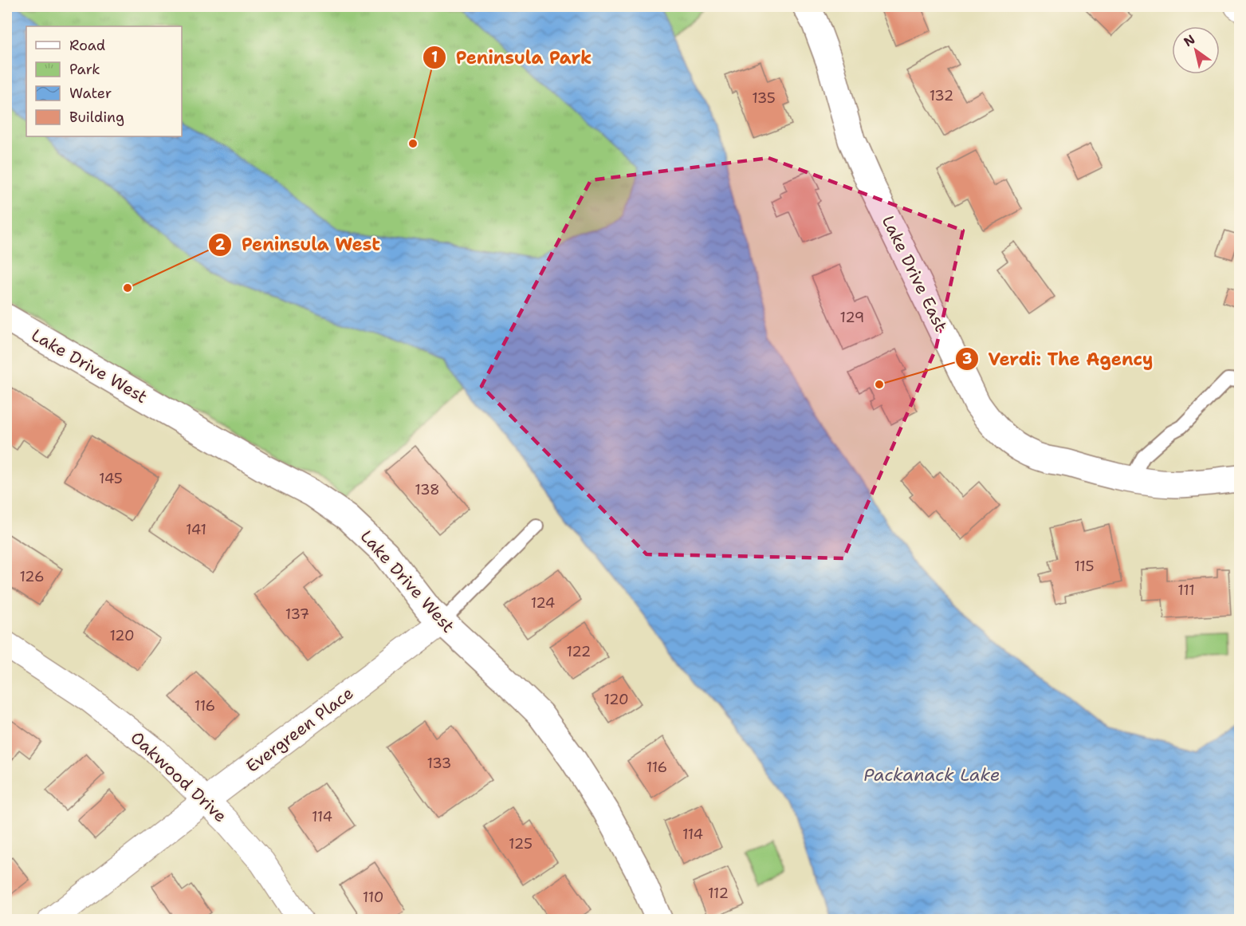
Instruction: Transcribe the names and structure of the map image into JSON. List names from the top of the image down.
{
  "streets": {
    "street": [
      "Lake Drive East",
      "Lake Drive West",
      "Evergreen Place",
      "Oakwood Drive"
    ]
  },
  "crossings": [
    ["Lake Drive West", "Evergreen Place"],
    ["Evergreen Place", "Oakwood Drive"]
  ],
  "water": ["Packanack Lake"],
  "places": ["Peninsula Park", "Peninsula West", "Verdi: The Agency"],
  "house_numbers": [
    "132",
    "135",
    "129",
    "145",
    "138",
    "141",
    "115",
    "126",
    "111",
    "124",
    "137",
    "120",
    "122",
    "120",
    "116",
    "133",
    "116",
    "114",
    "114",
    "125",
    "112",
    "110"
  ],
  "legend": [
    "Road",
    "Park",
    "Water",
    "Building"
  ],
  "north": "top left"
}
